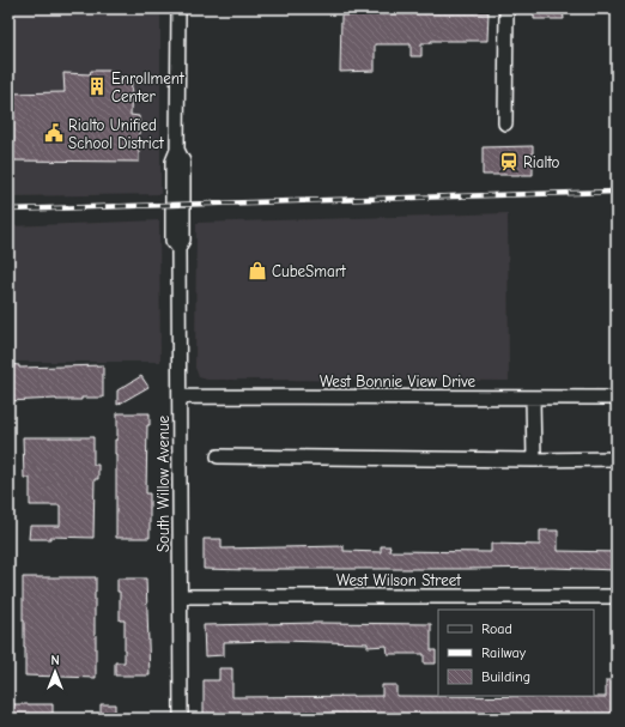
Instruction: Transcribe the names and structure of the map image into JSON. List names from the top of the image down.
{
  "streets": {
    "street": ["West Bonnie View Drive", "South Willow Avenue", "West Wilson Street"]
  },
  "crossings": [
    ["West Bonnie View Drive", "South Willow Avenue"],
    ["South Willow Avenue", "West Wilson Street"]
  ],
  "places": {
    "building": ["Enrollment Center"],
    "public building": ["Rialto Unified School District"],
    "station": ["Rialto"],
    "shop": ["CubeSmart"]
  },
  "legend": ["Road", "Railway", "Building"],
  "north": "top"
}
